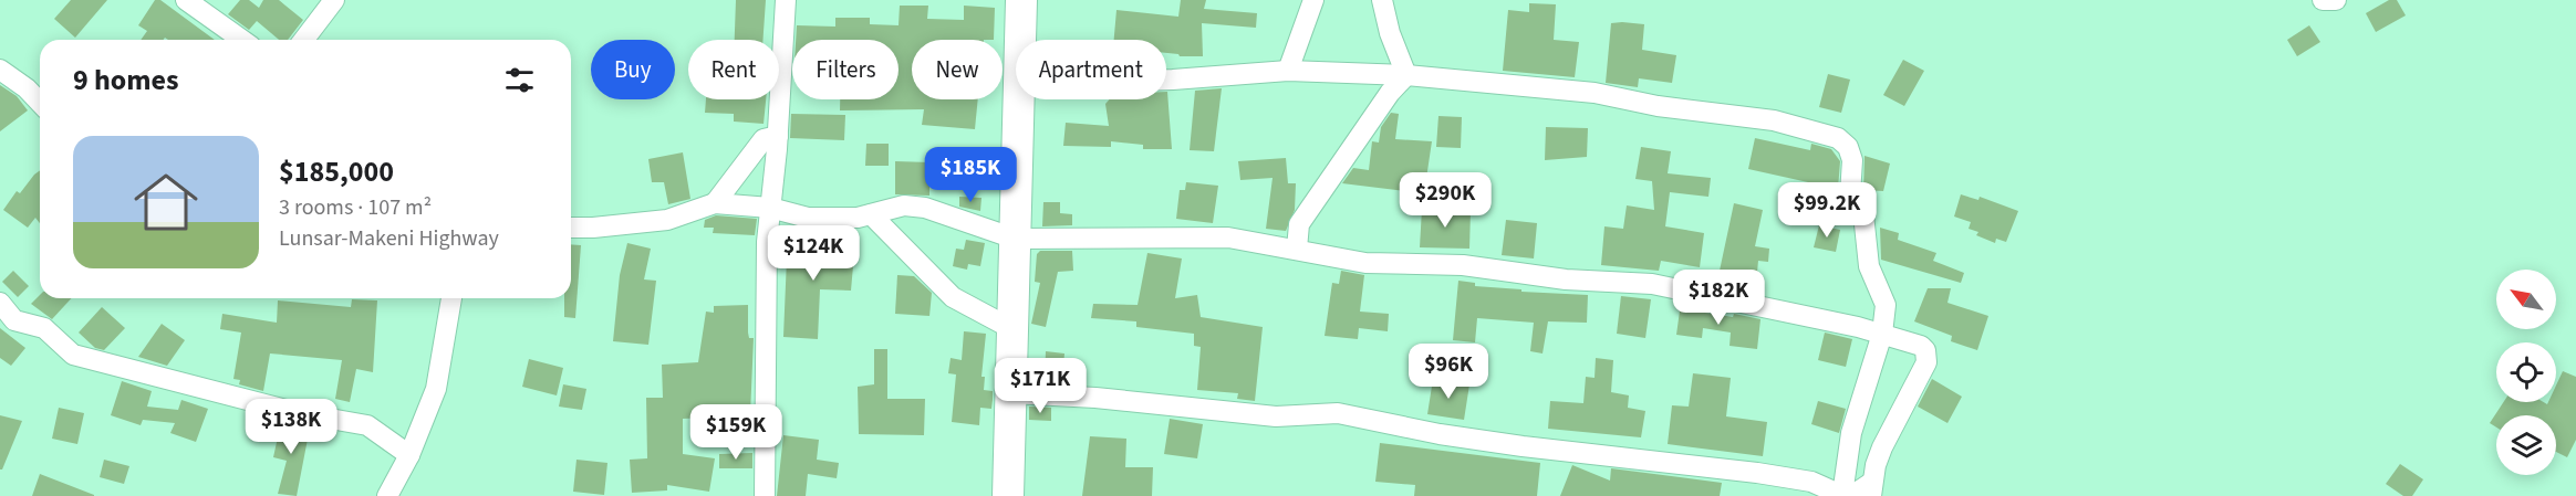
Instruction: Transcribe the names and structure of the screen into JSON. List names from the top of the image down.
{
  "north": "top left",
  "page": {
    "chip": [
      "Buy",
      "Rent",
      "Filters",
      "New",
      "Apartment"
    ],
    "heading": "9 homes",
    "list": [
      {
        "name": "$185,000",
        "note": "3 rooms · 107 m² · Lunsar-Makeni Highway"
      }
    ],
    "price": [
      "$185K",
      "$290K",
      "$99.2K",
      "$124K",
      "$182K",
      "$96K",
      "$171K",
      "$138K",
      "$159K"
    ]
  }
}
